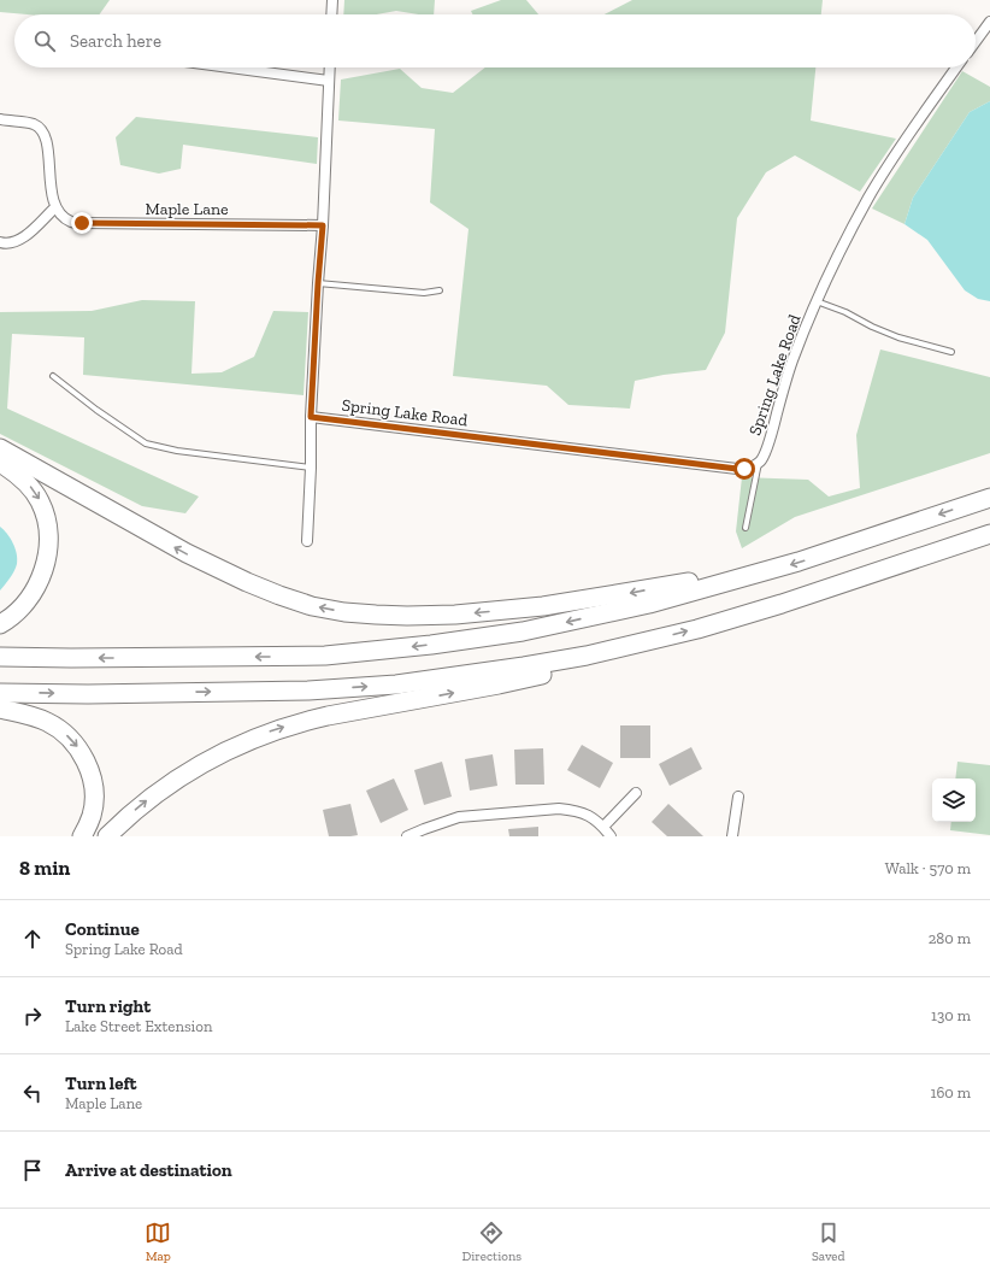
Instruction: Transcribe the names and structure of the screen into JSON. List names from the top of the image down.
{
  "streets": {
    "street": ["Maple Lane", "Spring Lake Road"]
  },
  "page": {
    "search": "Search here",
    "heading": ["8 min", "Walk · 570 m"],
    "list": [
      ["Continue", "Spring Lake Road", "280 m"],
      ["Turn right", "Lake Street Extension", "130 m"],
      ["Turn left", "Maple Lane", "160 m"],
      "Arrive at destination"
    ],
    "nav": ["Map", "Directions", "Saved"]
  }
}
